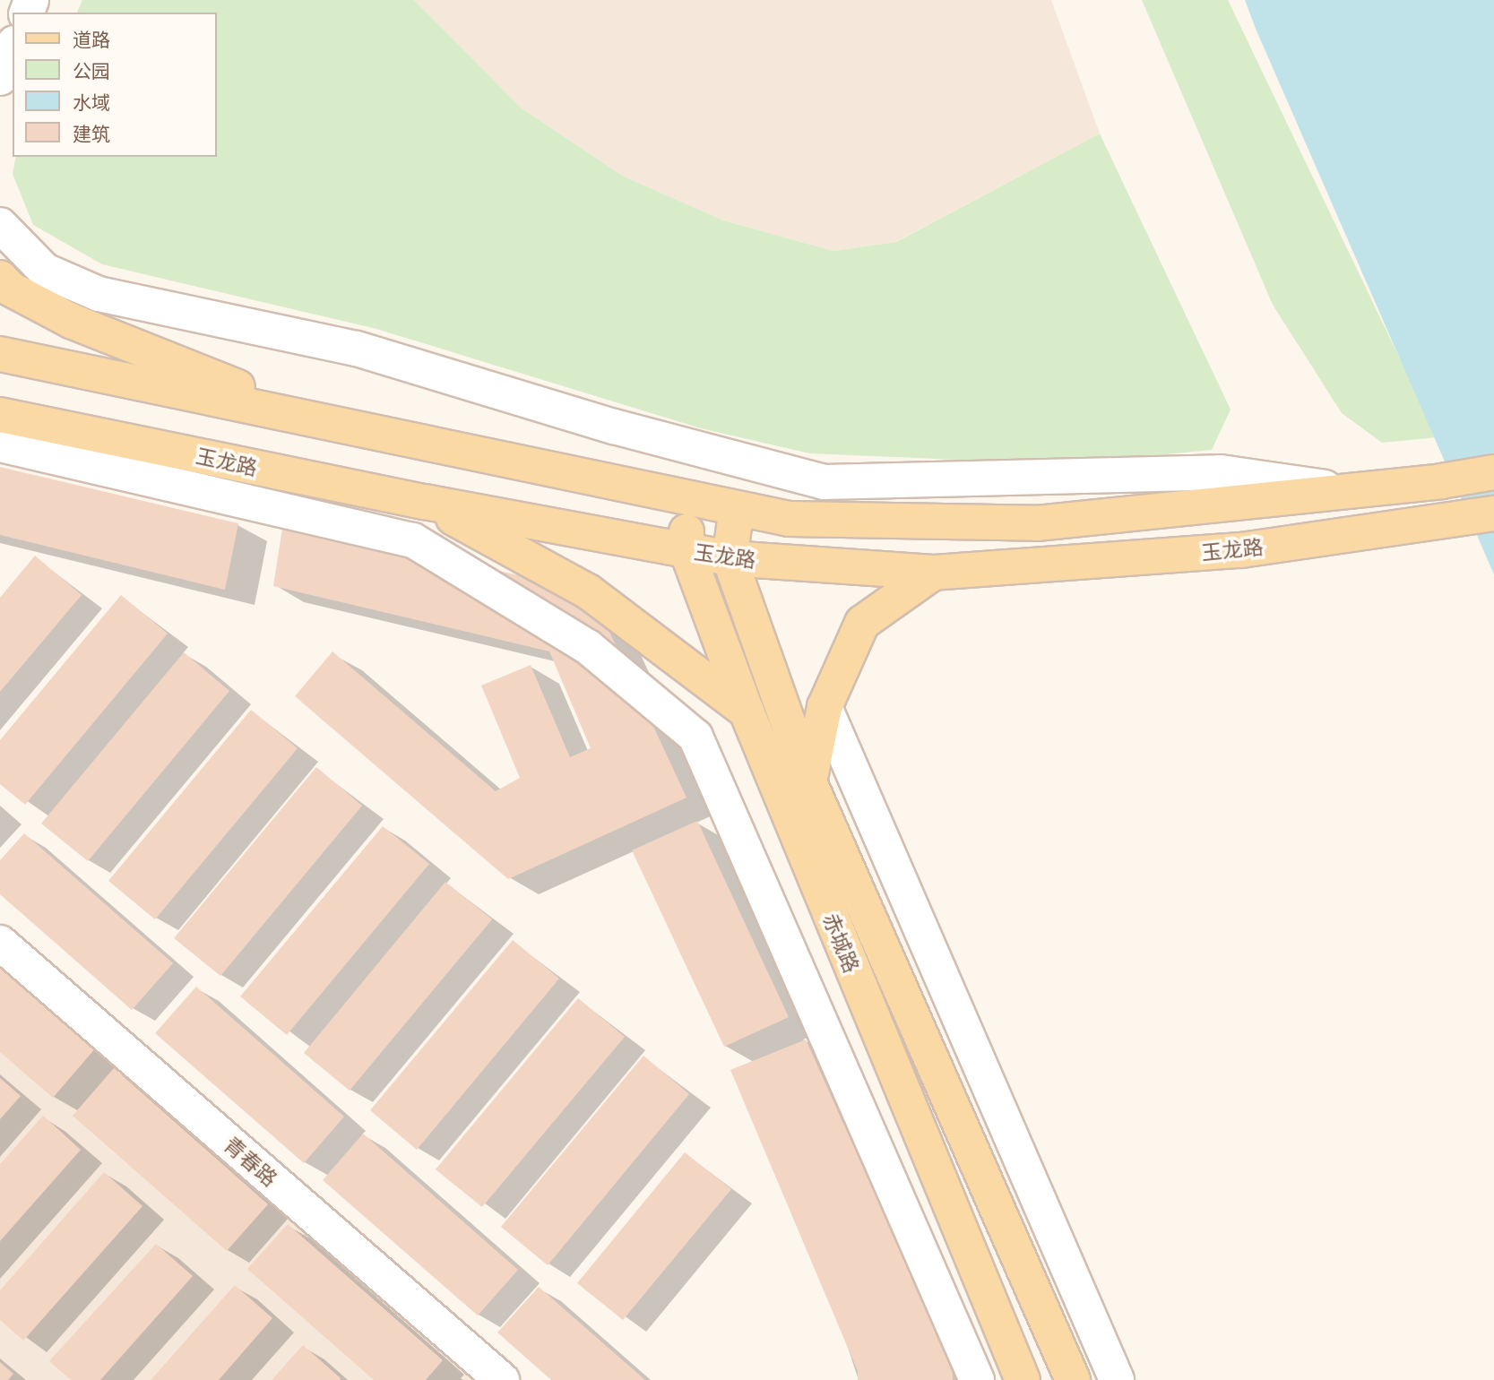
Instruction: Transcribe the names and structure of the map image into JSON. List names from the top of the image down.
{
  "streets": {
    "main road": ["玉龙路", "赤城路"],
    "lane": ["青春路"]
  },
  "crossings": [
    ["玉龙路", "赤城路"]
  ],
  "legend": [
    "道路",
    "公园",
    "水域",
    "建筑"
  ]
}
